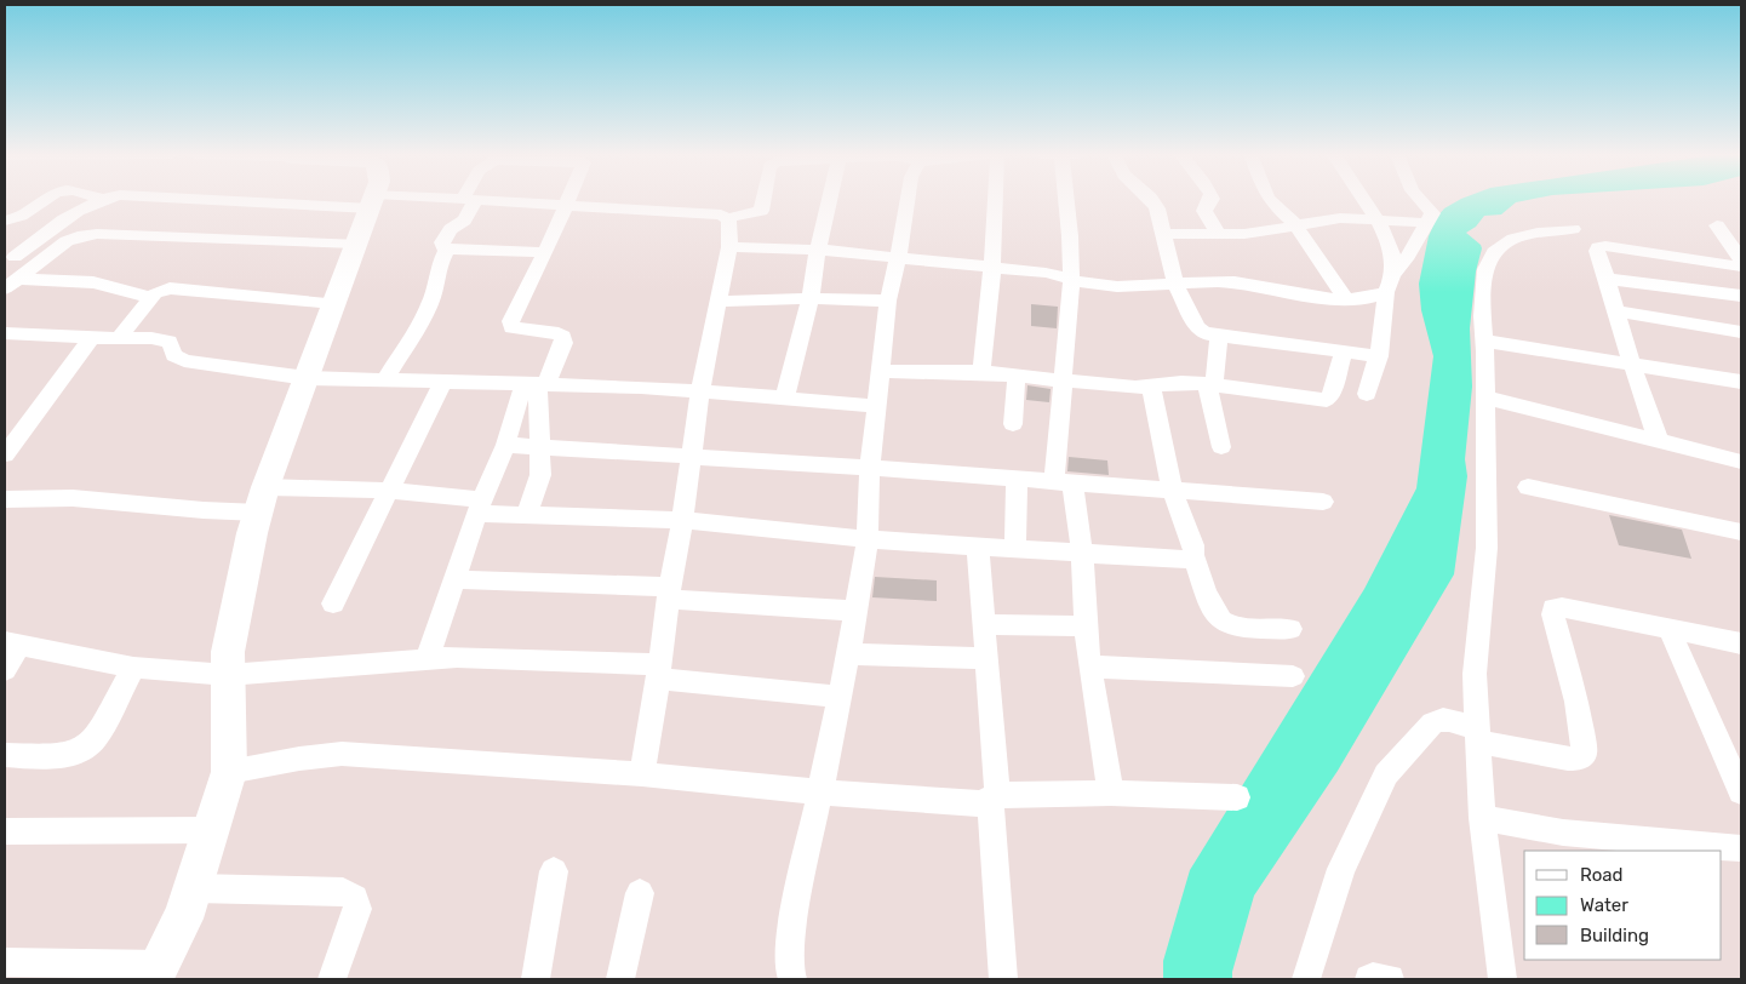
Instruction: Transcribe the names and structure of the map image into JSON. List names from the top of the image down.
{
  "legend": ["Road", "Water", "Building"]
}
